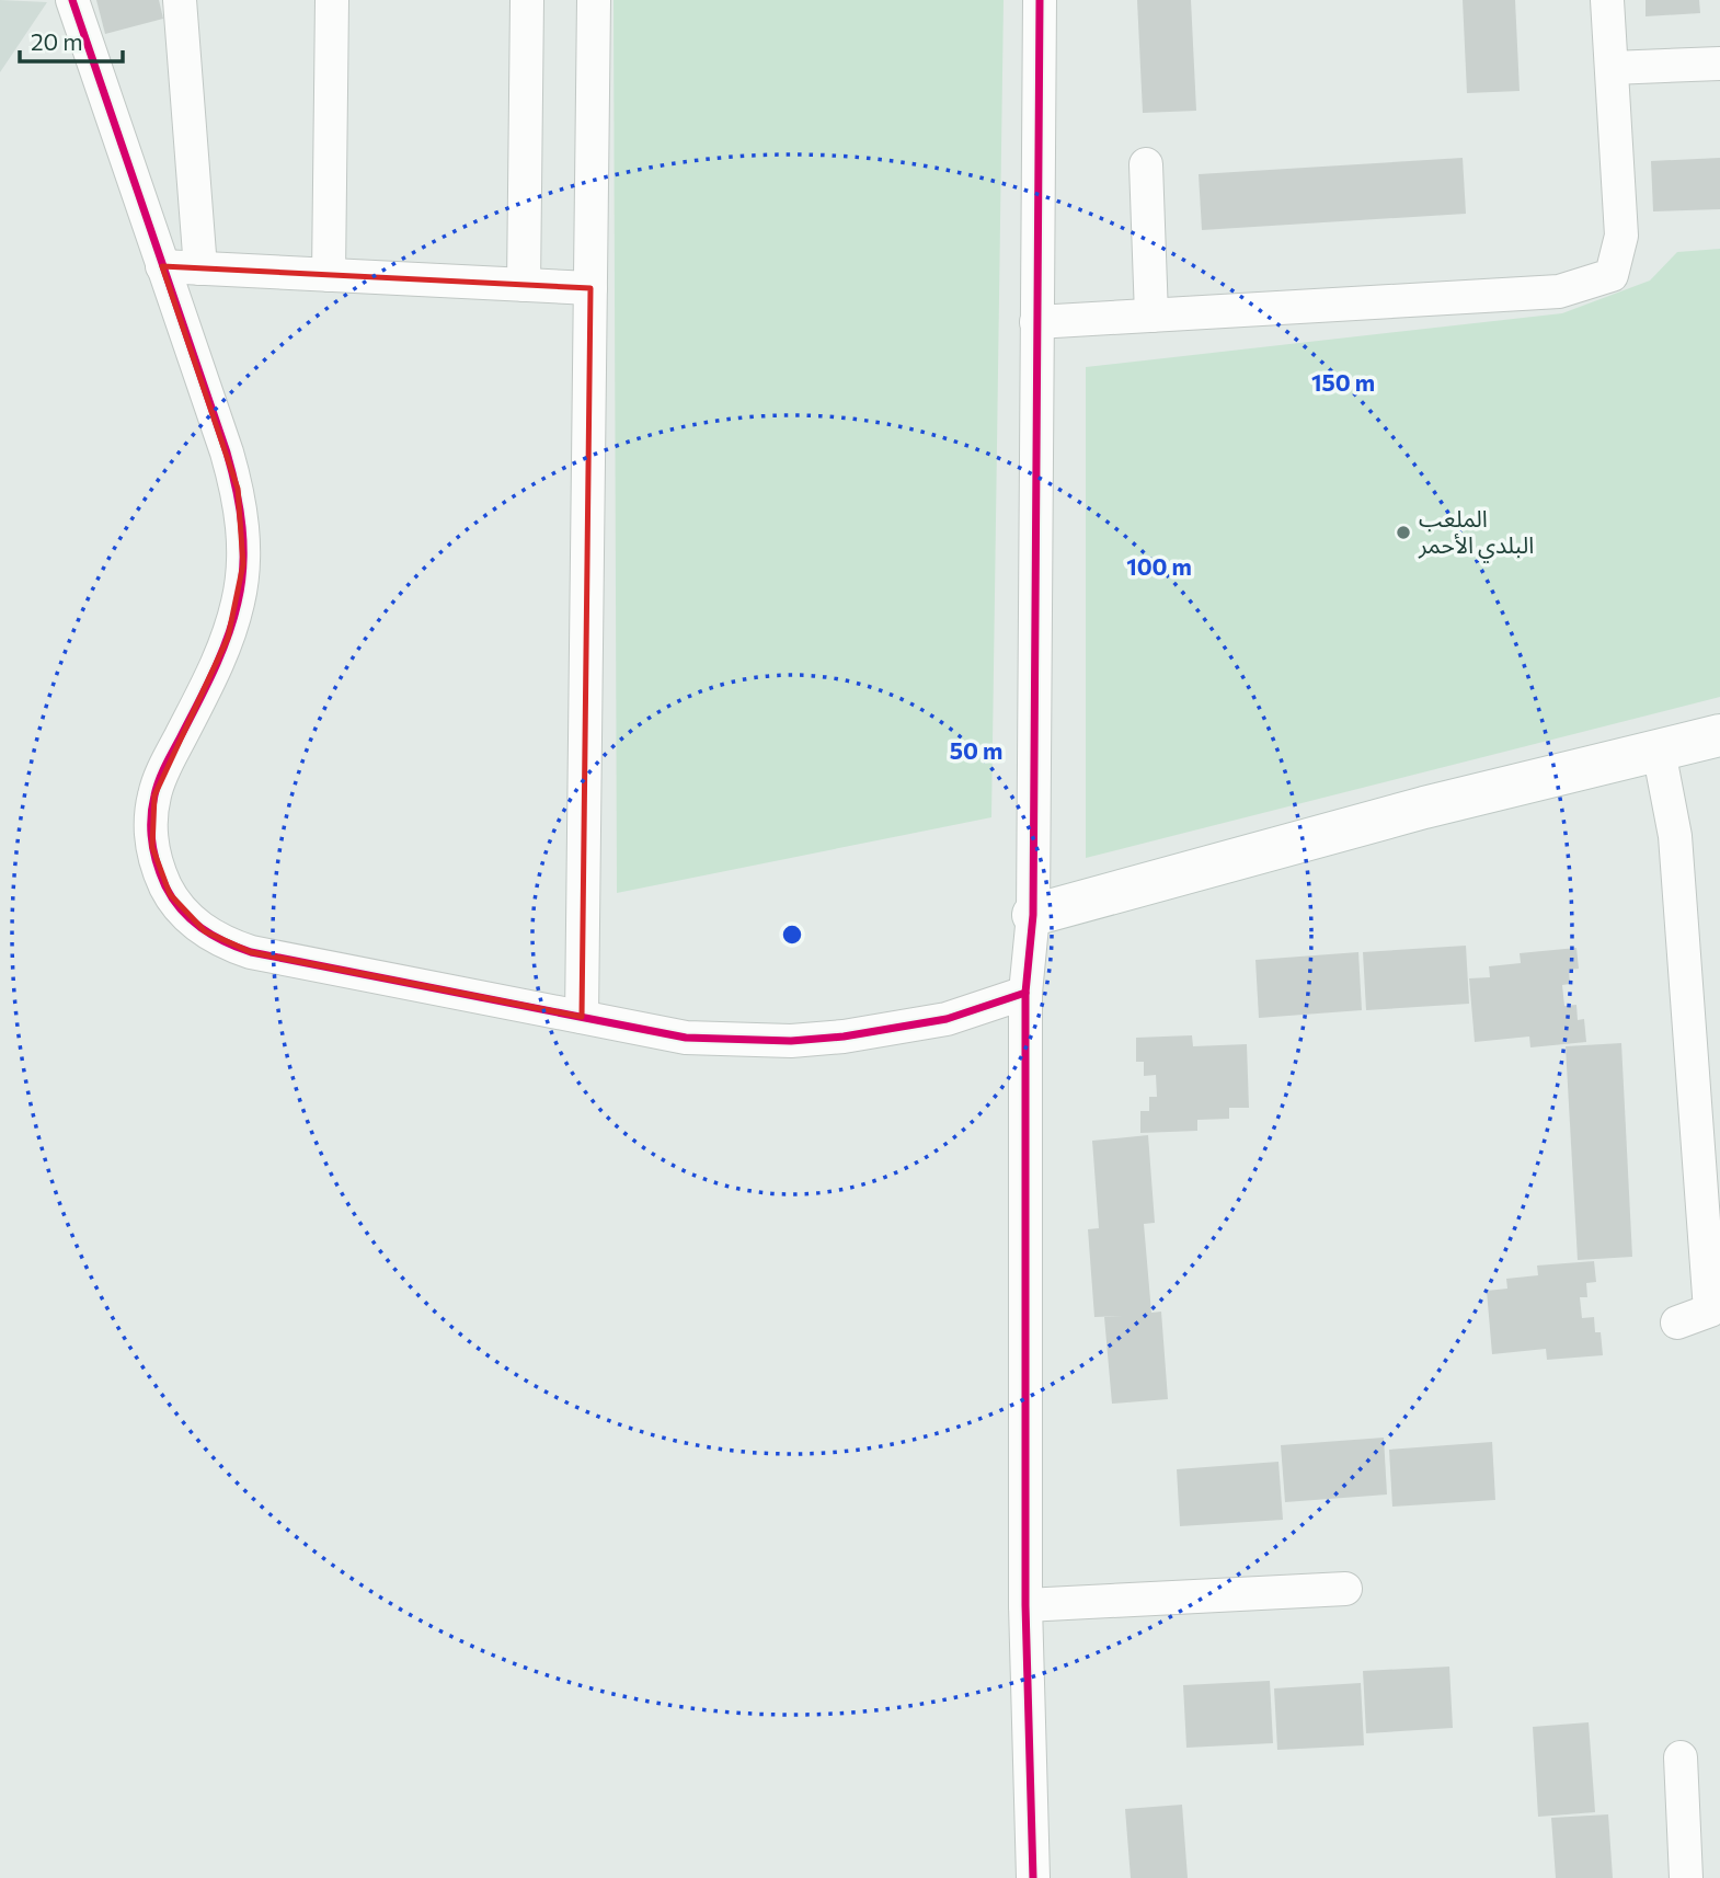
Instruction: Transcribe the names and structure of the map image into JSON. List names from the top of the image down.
{
  "places": ["الملعب البلدي الأحمر"],
  "scale_bar": "20 m",
  "rings": ["150 m", "100 m", "50 m"]
}
